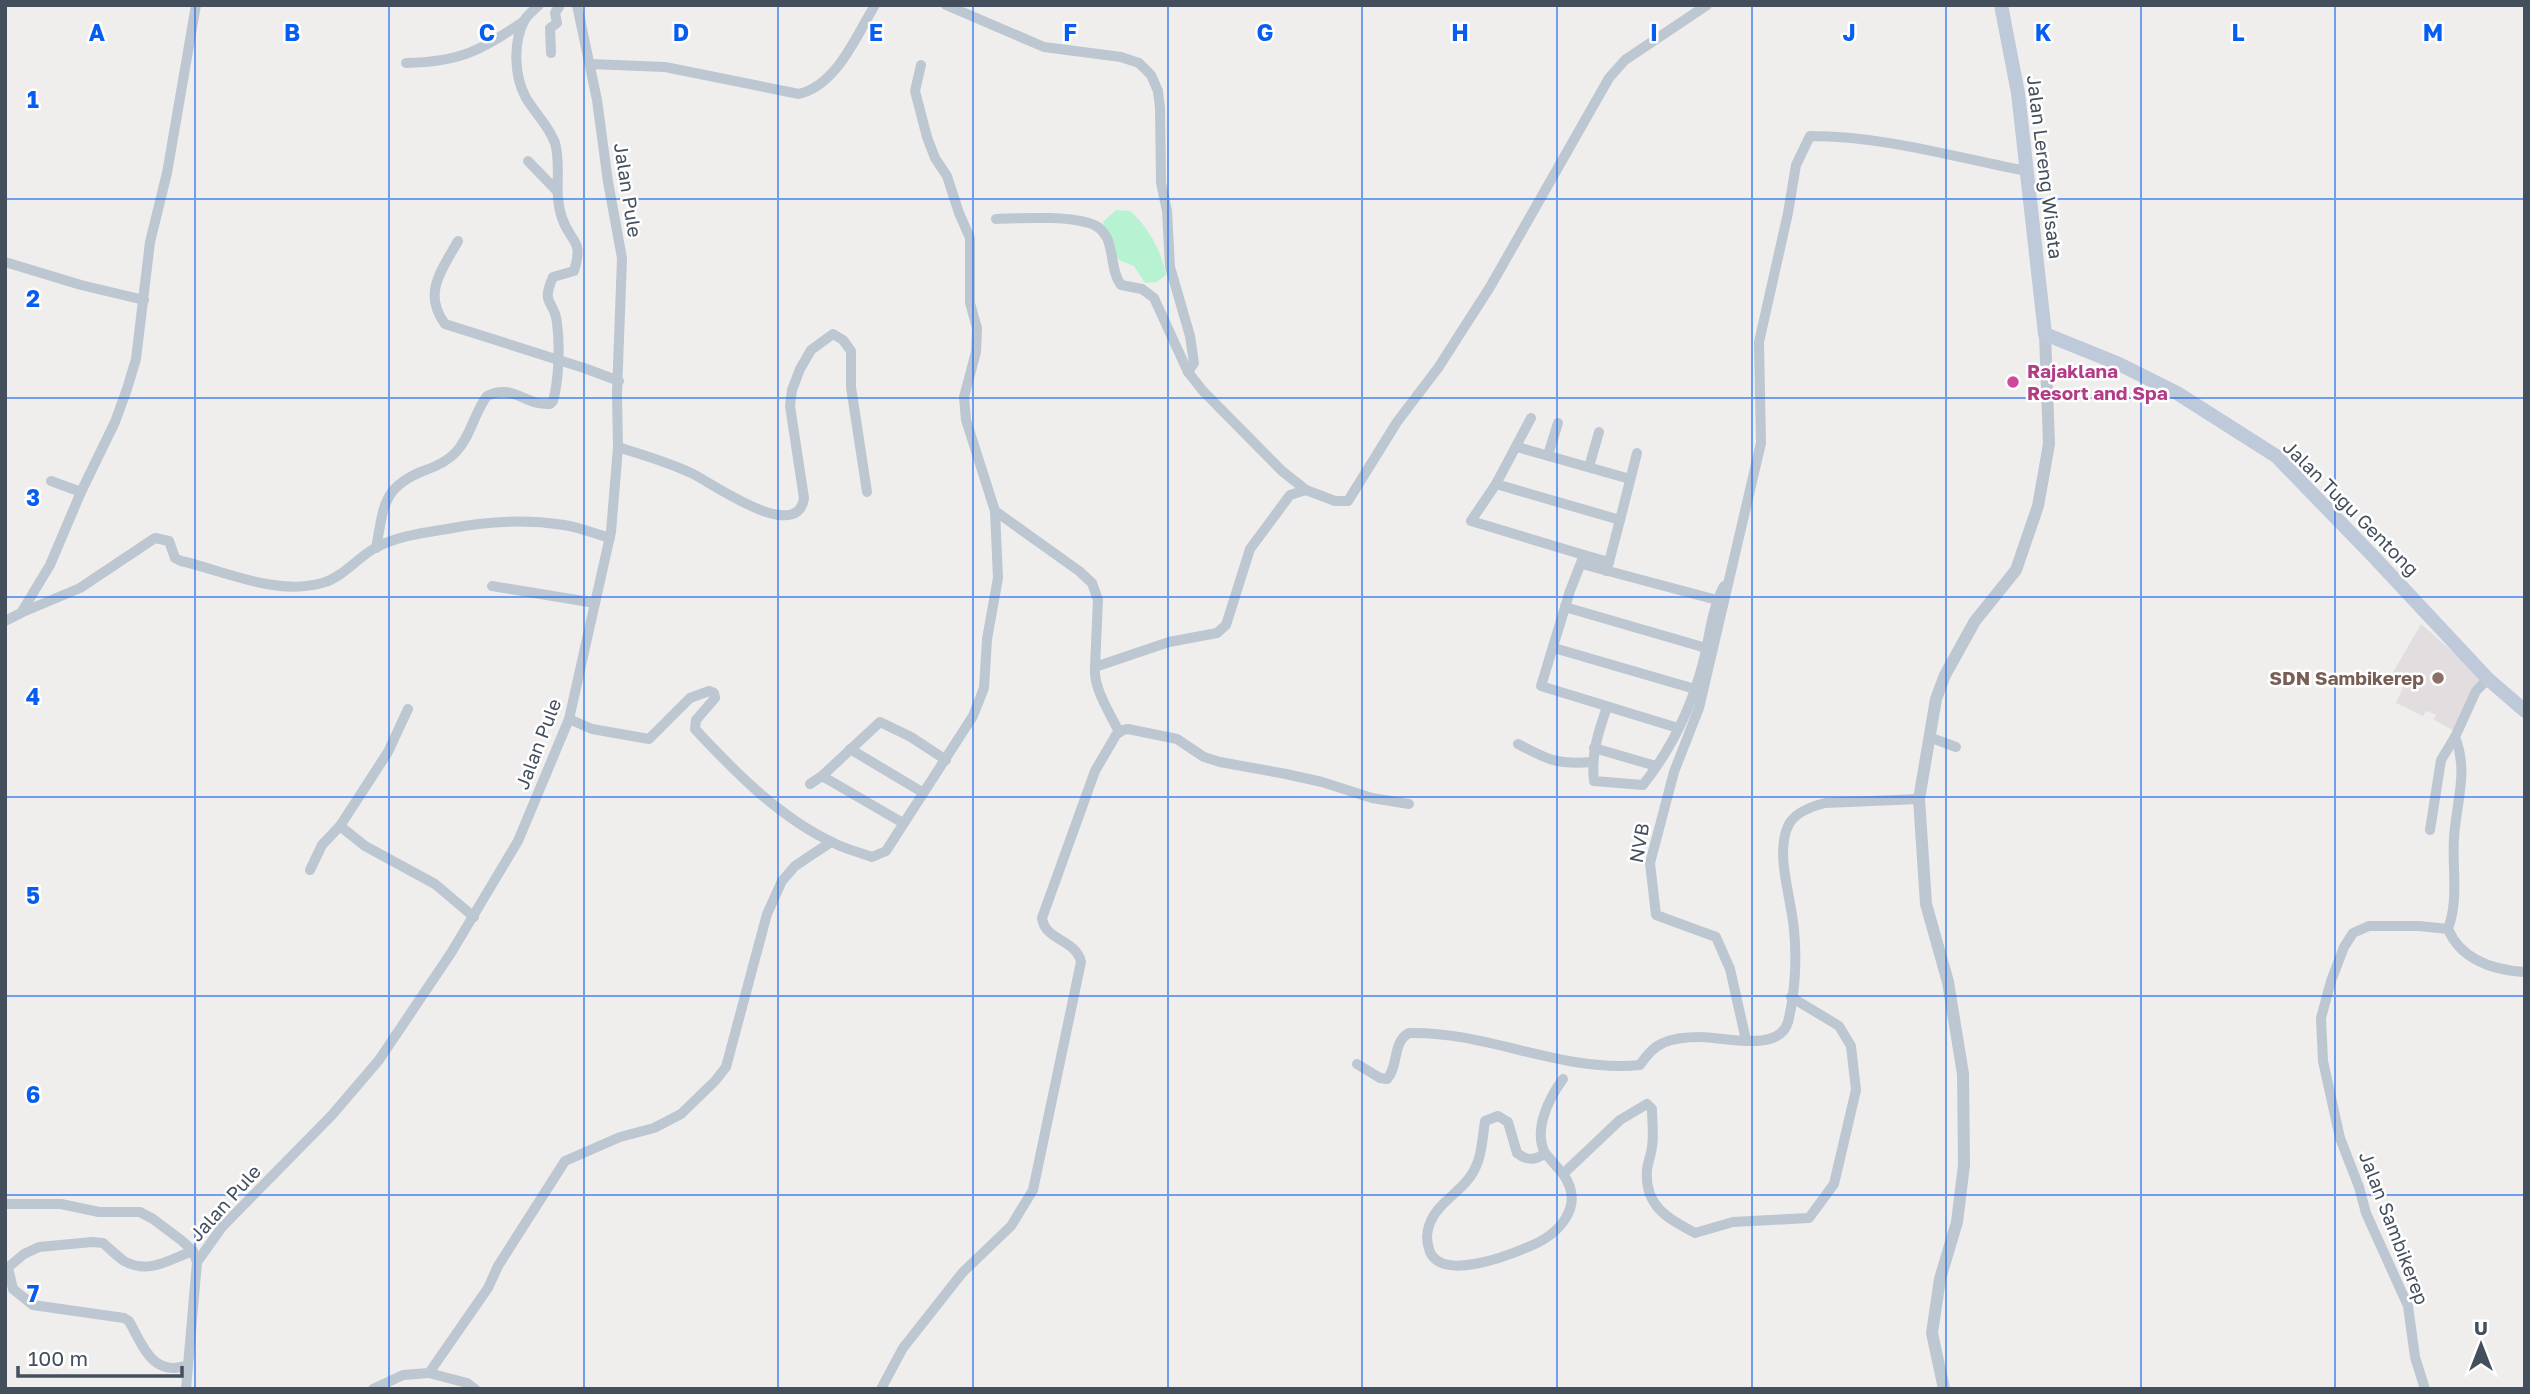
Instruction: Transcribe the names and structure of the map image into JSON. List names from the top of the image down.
{
  "streets": {
    "main road": ["Jalan Lereng Wisata", "Jalan Tugu Gentong"],
    "street": ["Jalan Pule", "NVB", "Jalan Sambikerep"]
  },
  "crossings": [
    ["Jalan Lereng Wisata", "Jalan Tugu Gentong"]
  ],
  "places": ["Rajaklana Resort and Spa", "SDN Sambikerep"],
  "scale_bar": "100 m",
  "north": "top",
  "grid": {
    "columns": [
      "A",
      "B",
      "C",
      "D",
      "E",
      "F",
      "G",
      "H",
      "I",
      "J",
      "K",
      "L",
      "M"
    ],
    "rows": [
      "1",
      "2",
      "3",
      "4",
      "5",
      "6",
      "7"
    ]
  }
}
